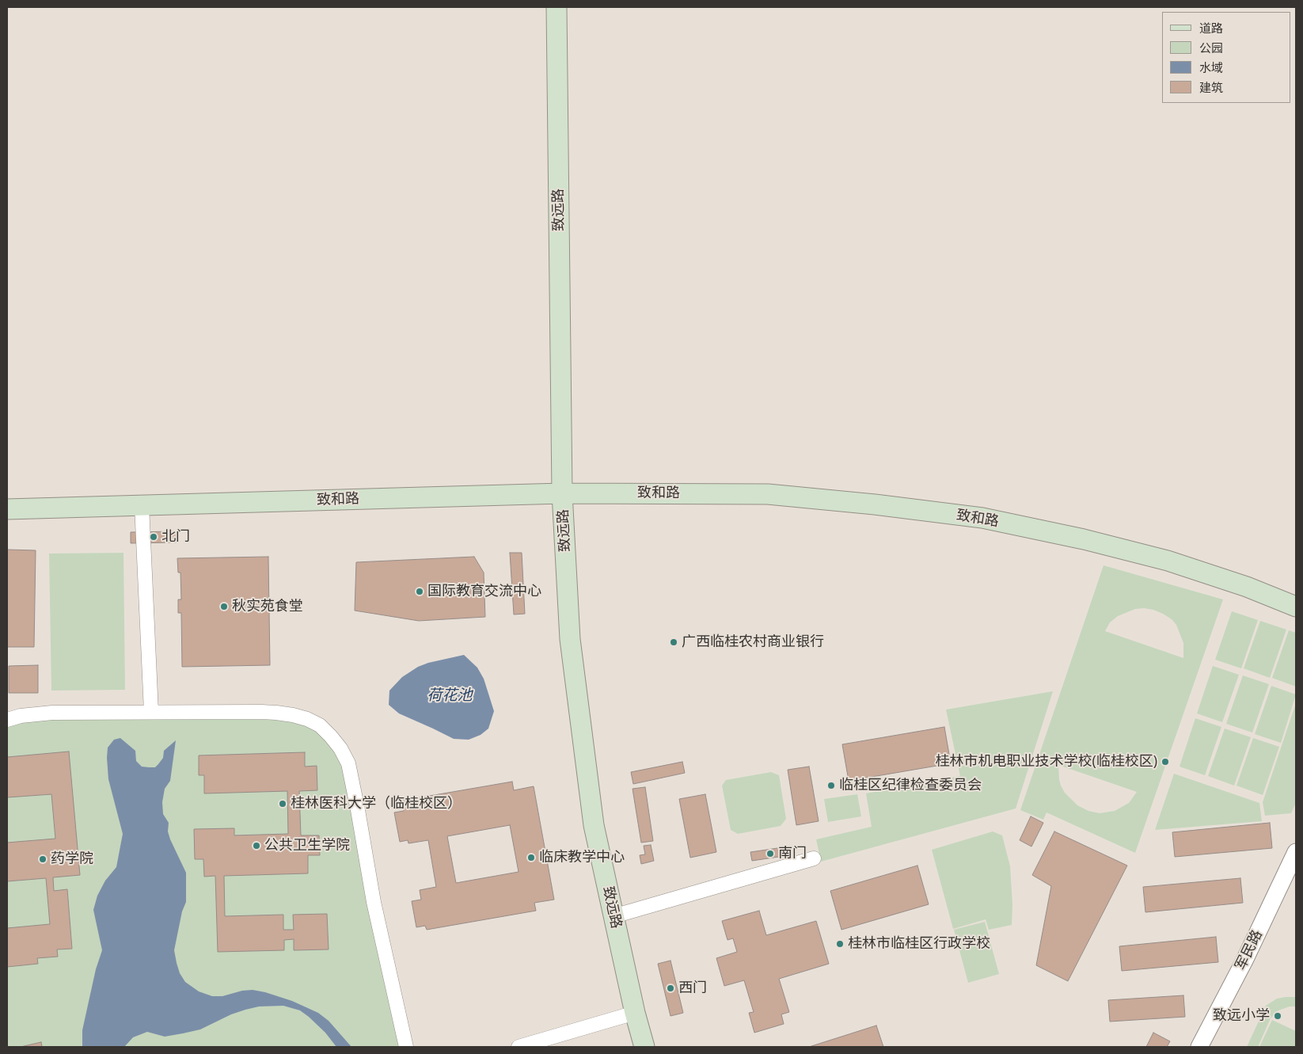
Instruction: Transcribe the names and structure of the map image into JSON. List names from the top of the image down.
{
  "streets": {
    "main road": ["致远路", "致和路"],
    "street": ["军民路"]
  },
  "crossings": [
    ["致远路", "致和路"]
  ],
  "water": ["荷花池"],
  "places": [
    "北门",
    "国际教育交流中心",
    "秋实苑食堂",
    "广西临桂农村商业银行",
    "桂林市机电职业技术学校(临桂校区)",
    "临桂区纪律检查委员会",
    "桂林医科大学（临桂校区）",
    "公共卫生学院",
    "南门",
    "临床教学中心",
    "药学院",
    "桂林市临桂区行政学校",
    "西门",
    "致远小学"
  ],
  "legend": [
    "道路",
    "公园",
    "水域",
    "建筑"
  ]
}
